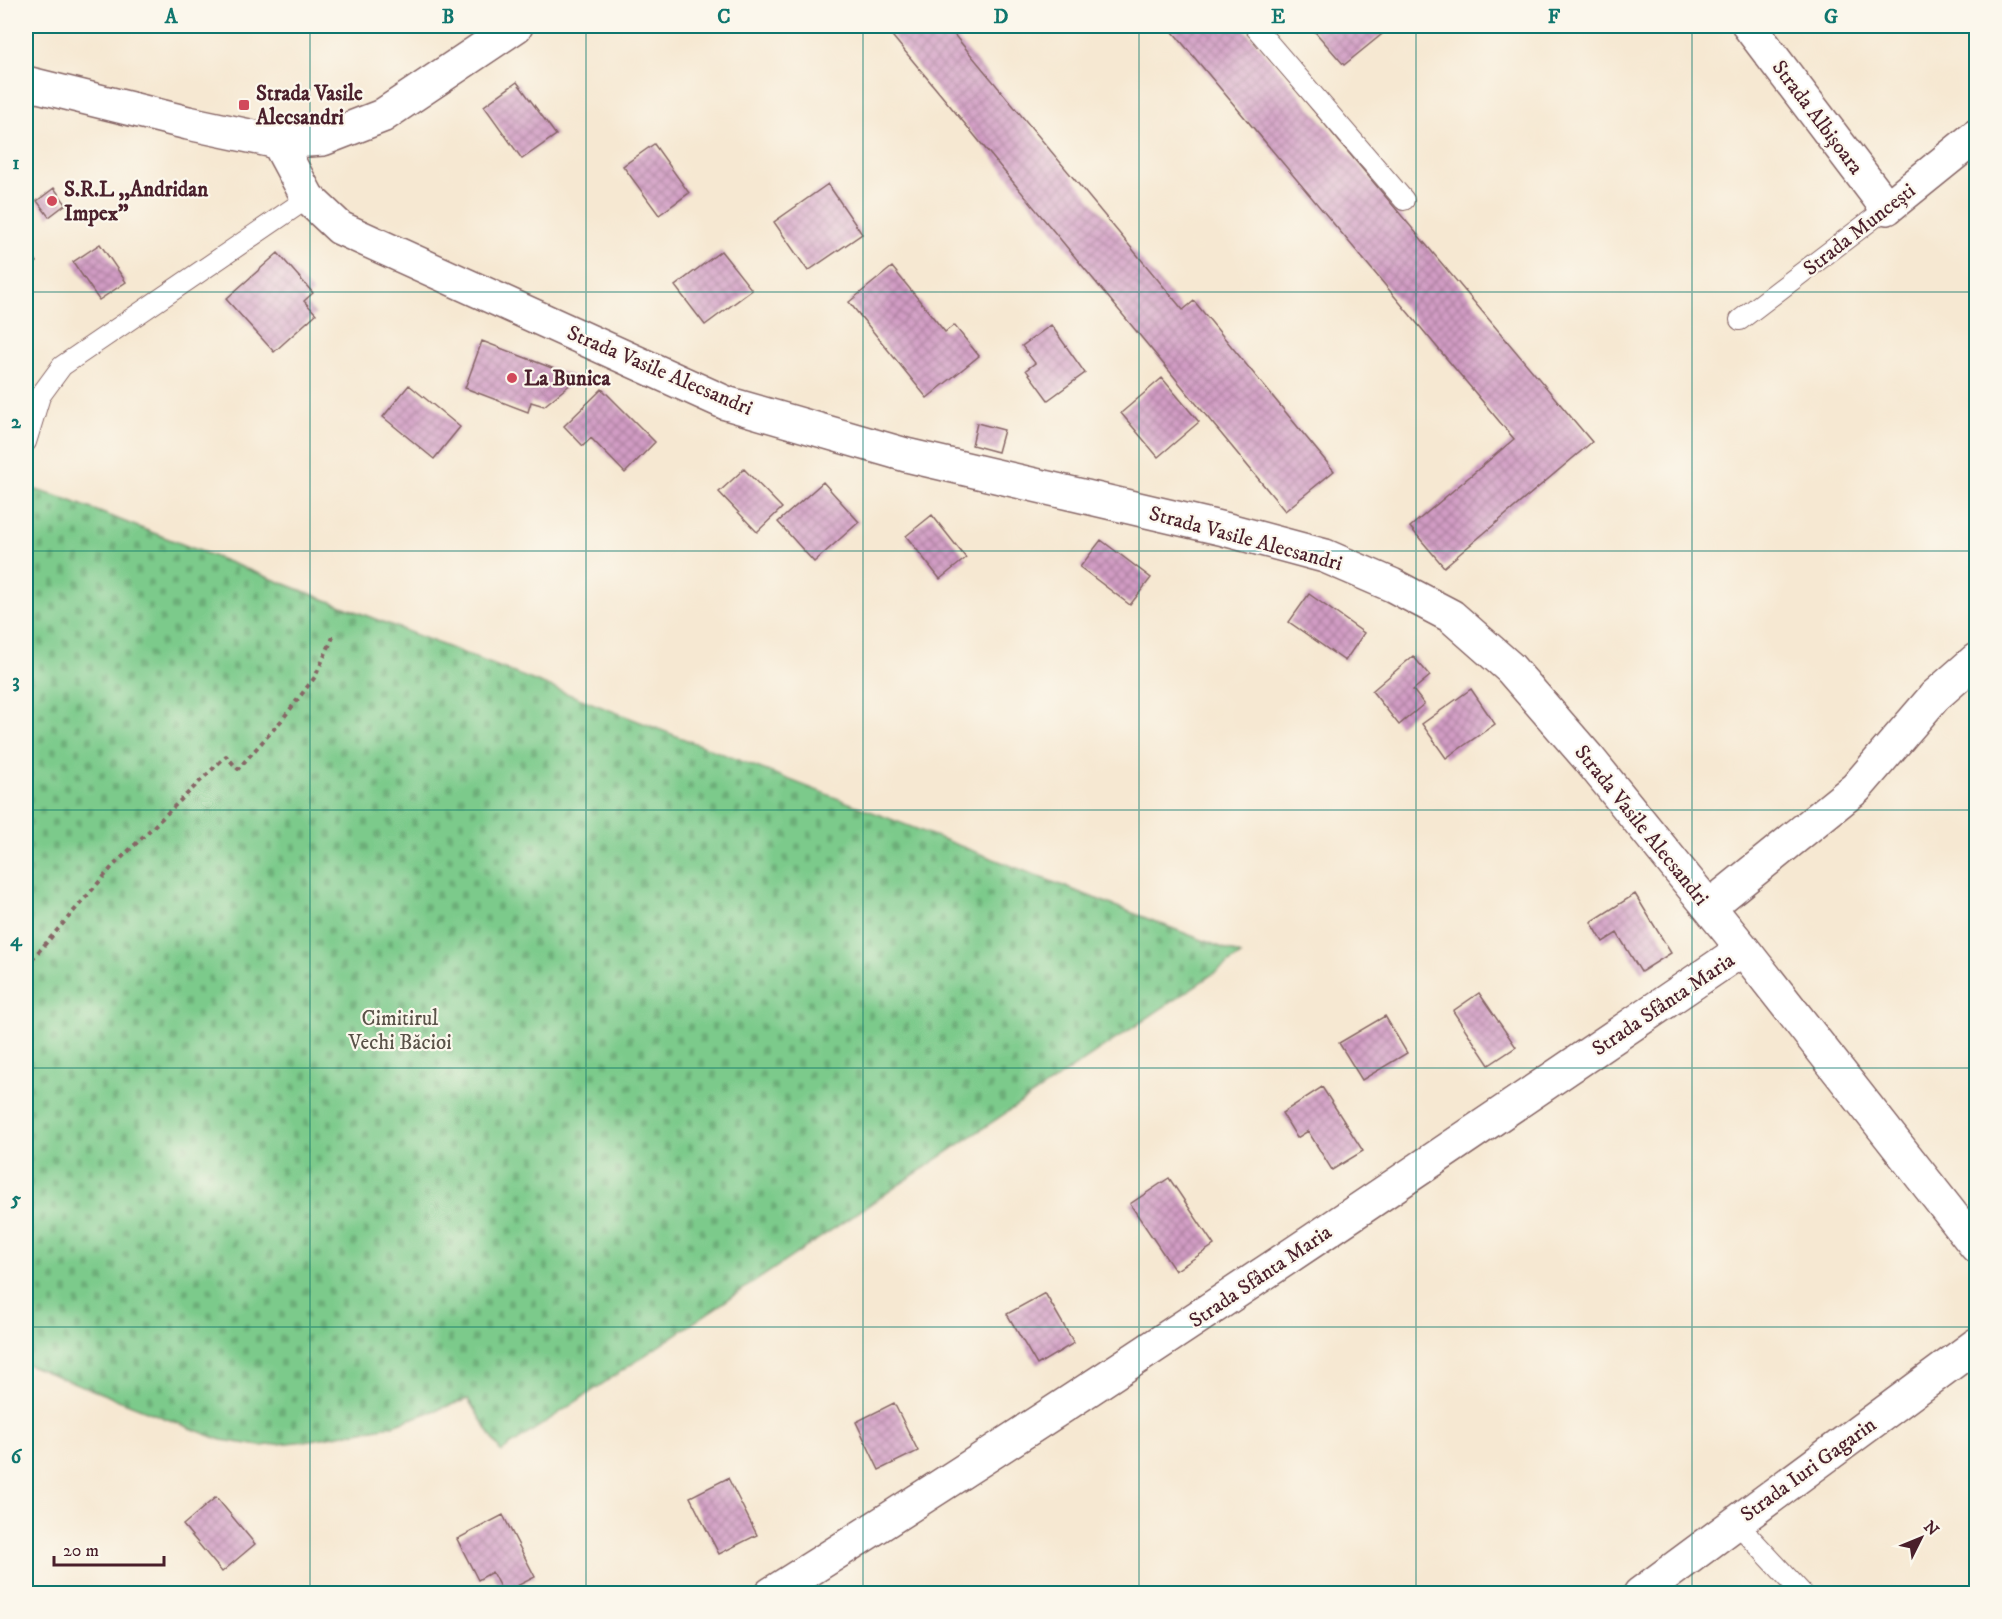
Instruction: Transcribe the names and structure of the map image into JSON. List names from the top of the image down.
{
  "streets": {
    "street": [
      "Strada Albișoara",
      "Strada Muncești",
      "Strada Vasile Alecsandri",
      "Strada Sfânta Maria",
      "Strada Iuri Gagarin"
    ]
  },
  "crossings": [
    ["Strada Albișoara", "Strada Muncești"],
    ["Strada Vasile Alecsandri", "Strada Sfânta Maria"]
  ],
  "parks": ["Cimitirul Vechi Băcioi"],
  "places": {
    "transit": ["Strada Vasile Alecsandri"],
    "other": ["S.R.L ,,Andridan Impex\"", "La Bunica"]
  },
  "scale_bar": "20 m",
  "north": "top right",
  "grid": {
    "columns": [
      "A",
      "B",
      "C",
      "D",
      "E",
      "F",
      "G"
    ],
    "rows": [
      "1",
      "2",
      "3",
      "4",
      "5",
      "6"
    ]
  }
}
